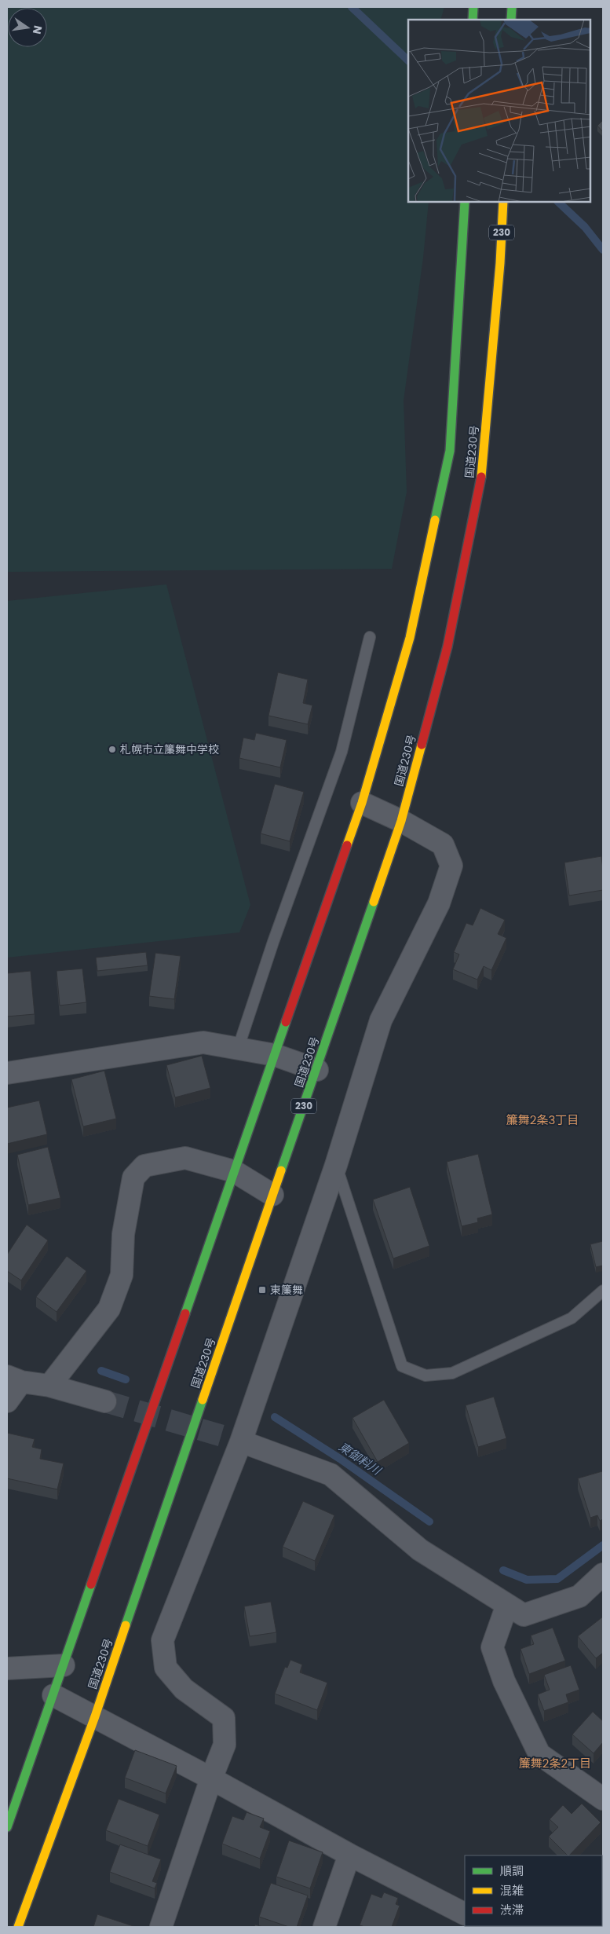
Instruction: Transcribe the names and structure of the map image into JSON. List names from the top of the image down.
{
  "streets": {
    "highway": ["230", "国道230号"]
  },
  "districts": ["簾舞2条3丁目", "簾舞2条2丁目"],
  "water": ["東御料川"],
  "places": {
    "other": ["札幌市立簾舞中学校"],
    "transit": ["東簾舞"]
  },
  "legend": ["順調", "混雑", "渋滞"],
  "north": "right"
}
